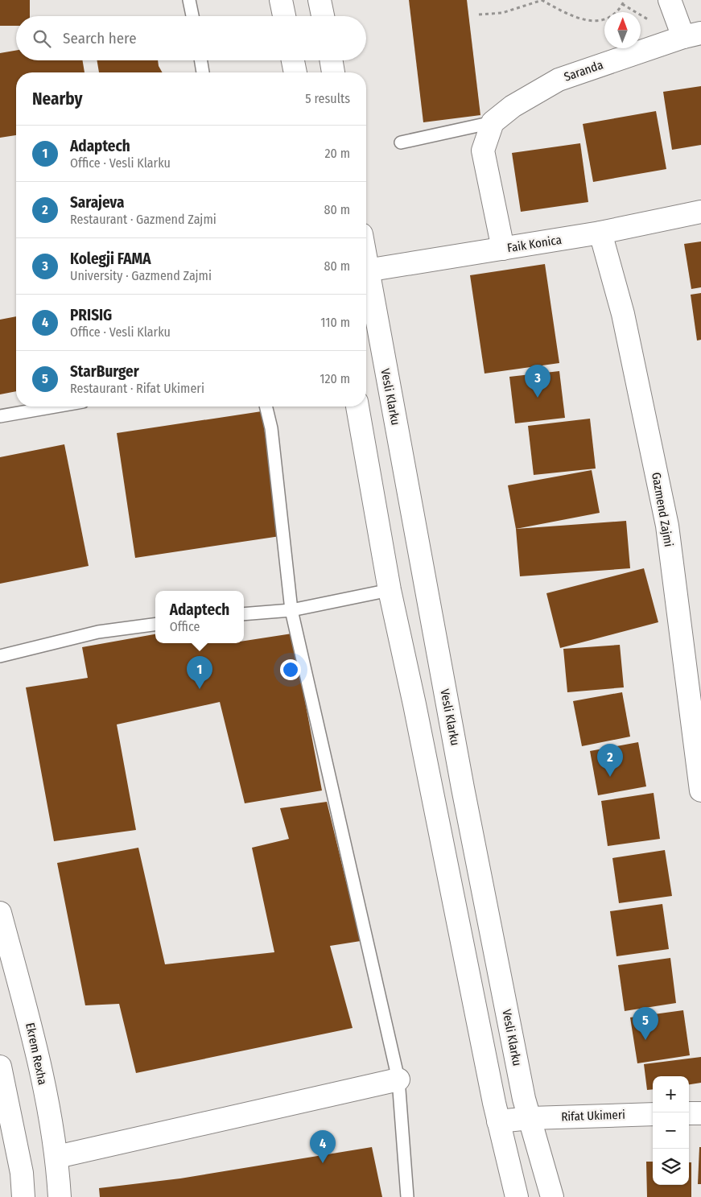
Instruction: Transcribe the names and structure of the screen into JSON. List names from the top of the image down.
{
  "streets": {
    "street": [
      "Saranda",
      "Faik Konica",
      "Vesli Klarku",
      "Gazmend Zajmi",
      "Ekrem Rexha",
      "Rifat Ukimeri"
    ]
  },
  "crossings": [
    ["Faik Konica", "Gazmend Zajmi"],
    ["Vesli Klarku", "Rifat Ukimeri"]
  ],
  "north": "top",
  "page": {
    "search": "Search here",
    "heading": ["Nearby", "5 results"],
    "list": [
      {
        "mark": "1",
        "name": "Adaptech",
        "note": "Office · Vesli Klarku",
        "value": "20 m"
      },
      {
        "mark": "2",
        "name": "Sarajeva",
        "note": "Restaurant · Gazmend Zajmi",
        "value": "80 m"
      },
      {
        "mark": "3",
        "name": "Kolegji FAMA",
        "note": "University · Gazmend Zajmi",
        "value": "80 m"
      },
      {
        "mark": "4",
        "name": "PRISIG",
        "note": "Office · Vesli Klarku",
        "value": "110 m"
      },
      {
        "mark": "5",
        "name": "StarBurger",
        "note": "Restaurant · Rifat Ukimeri",
        "value": "120 m"
      }
    ],
    "pins": [
      "3",
      "1",
      "2",
      "5",
      "4"
    ],
    "popup": ["Adaptech", "Office"],
    "map_buttons": ["+", "−"]
  }
}
